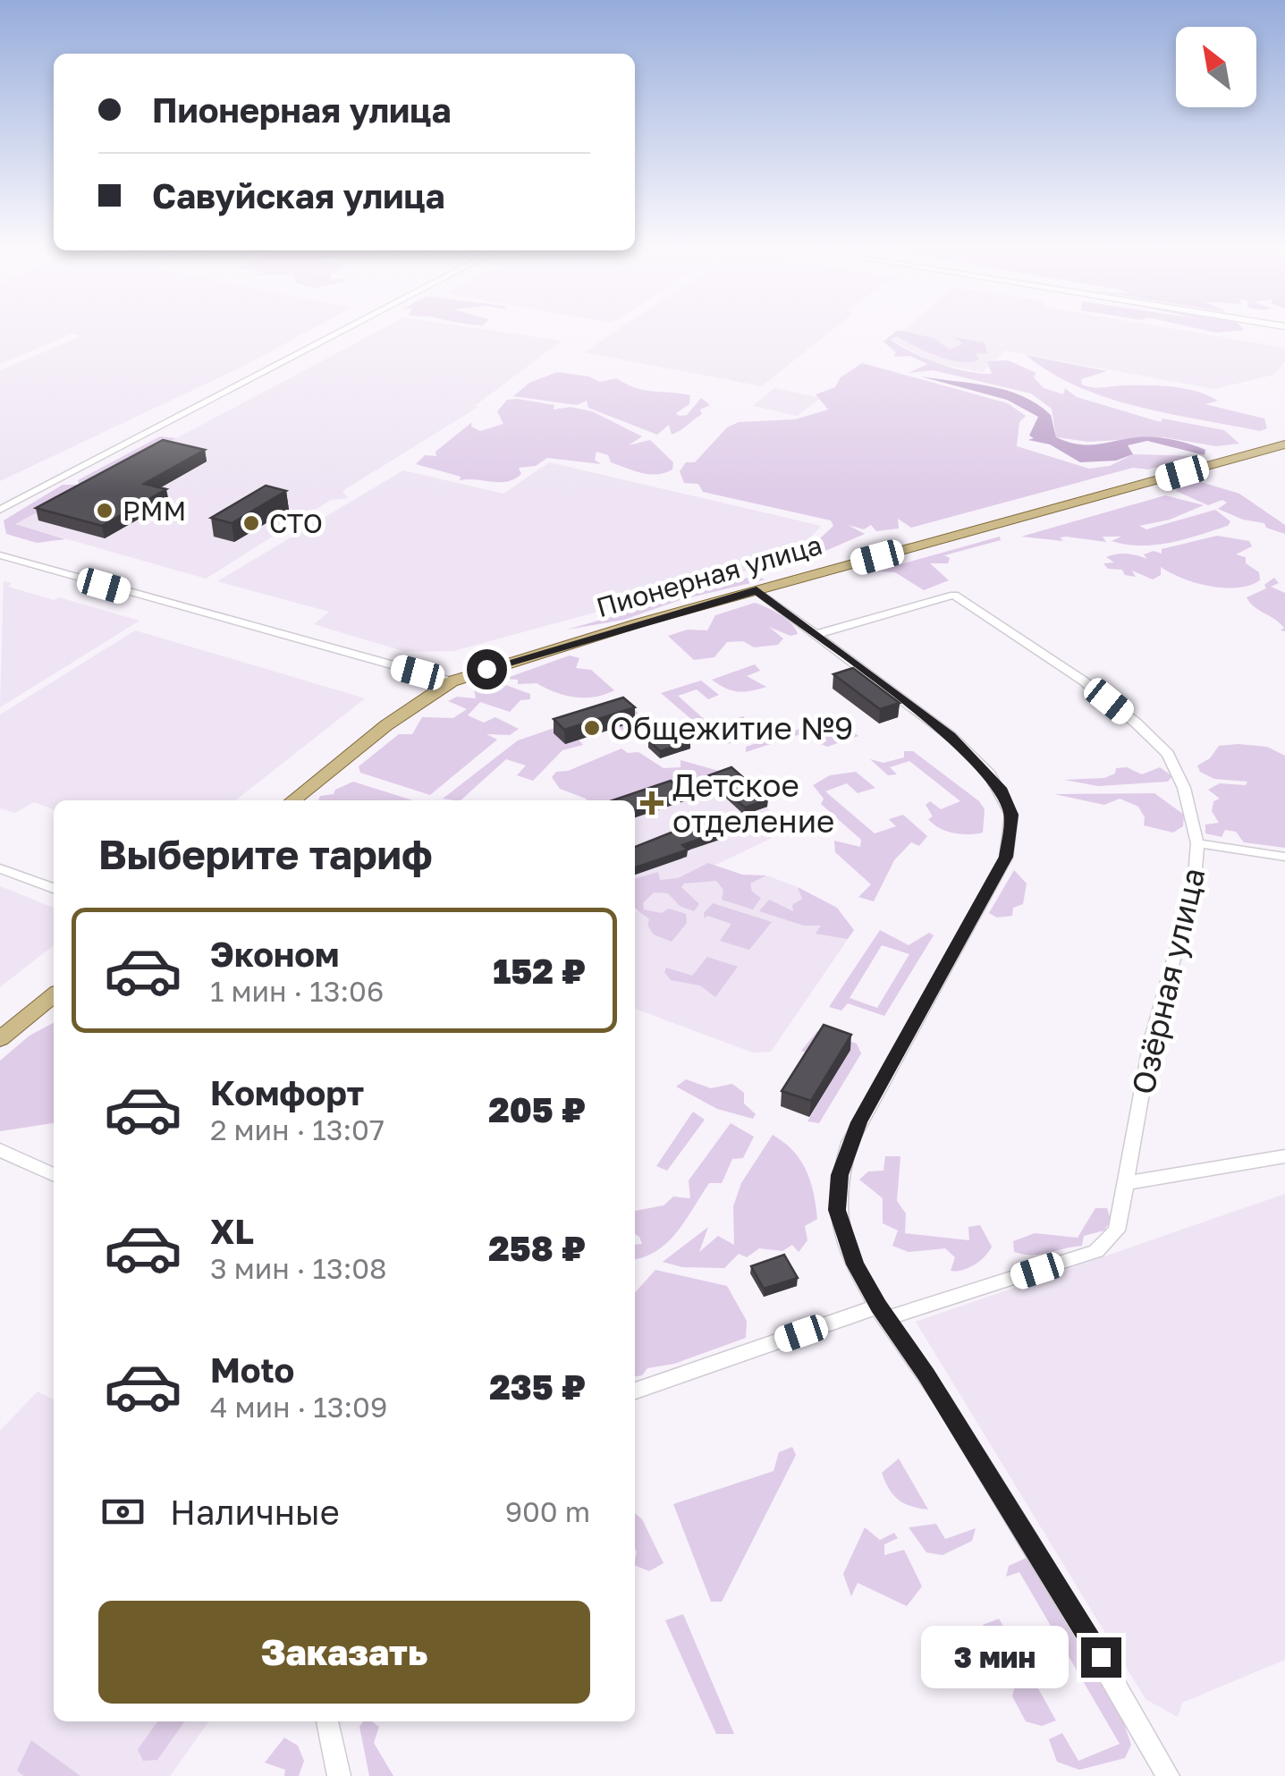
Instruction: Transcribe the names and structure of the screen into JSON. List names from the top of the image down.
{
  "streets": {
    "main road": ["Пионерная улица"],
    "street": ["Озёрная улица"]
  },
  "places": {
    "other": ["РММ", "СТО", "Общежитие №9"],
    "health": ["Детское отделение"]
  },
  "north": "top left",
  "page": {
    "banner": ["Пионерная улица", "Савуйская улица"],
    "heading": "Выберите тариф",
    "list": [
      {
        "name": "Эконом",
        "note": "1 мин · 13:06",
        "value": "152 ₽"
      },
      {
        "name": "Комфорт",
        "note": "2 мин · 13:07",
        "value": "205 ₽"
      },
      {
        "name": "XL",
        "note": "3 мин · 13:08",
        "value": "258 ₽"
      },
      {
        "name": "Moto",
        "note": "4 мин · 13:09",
        "value": "235 ₽"
      }
    ],
    "pay": ["Наличные", "900 m"],
    "buttons": "Заказать",
    "bubble": "3 мин"
  }
}
